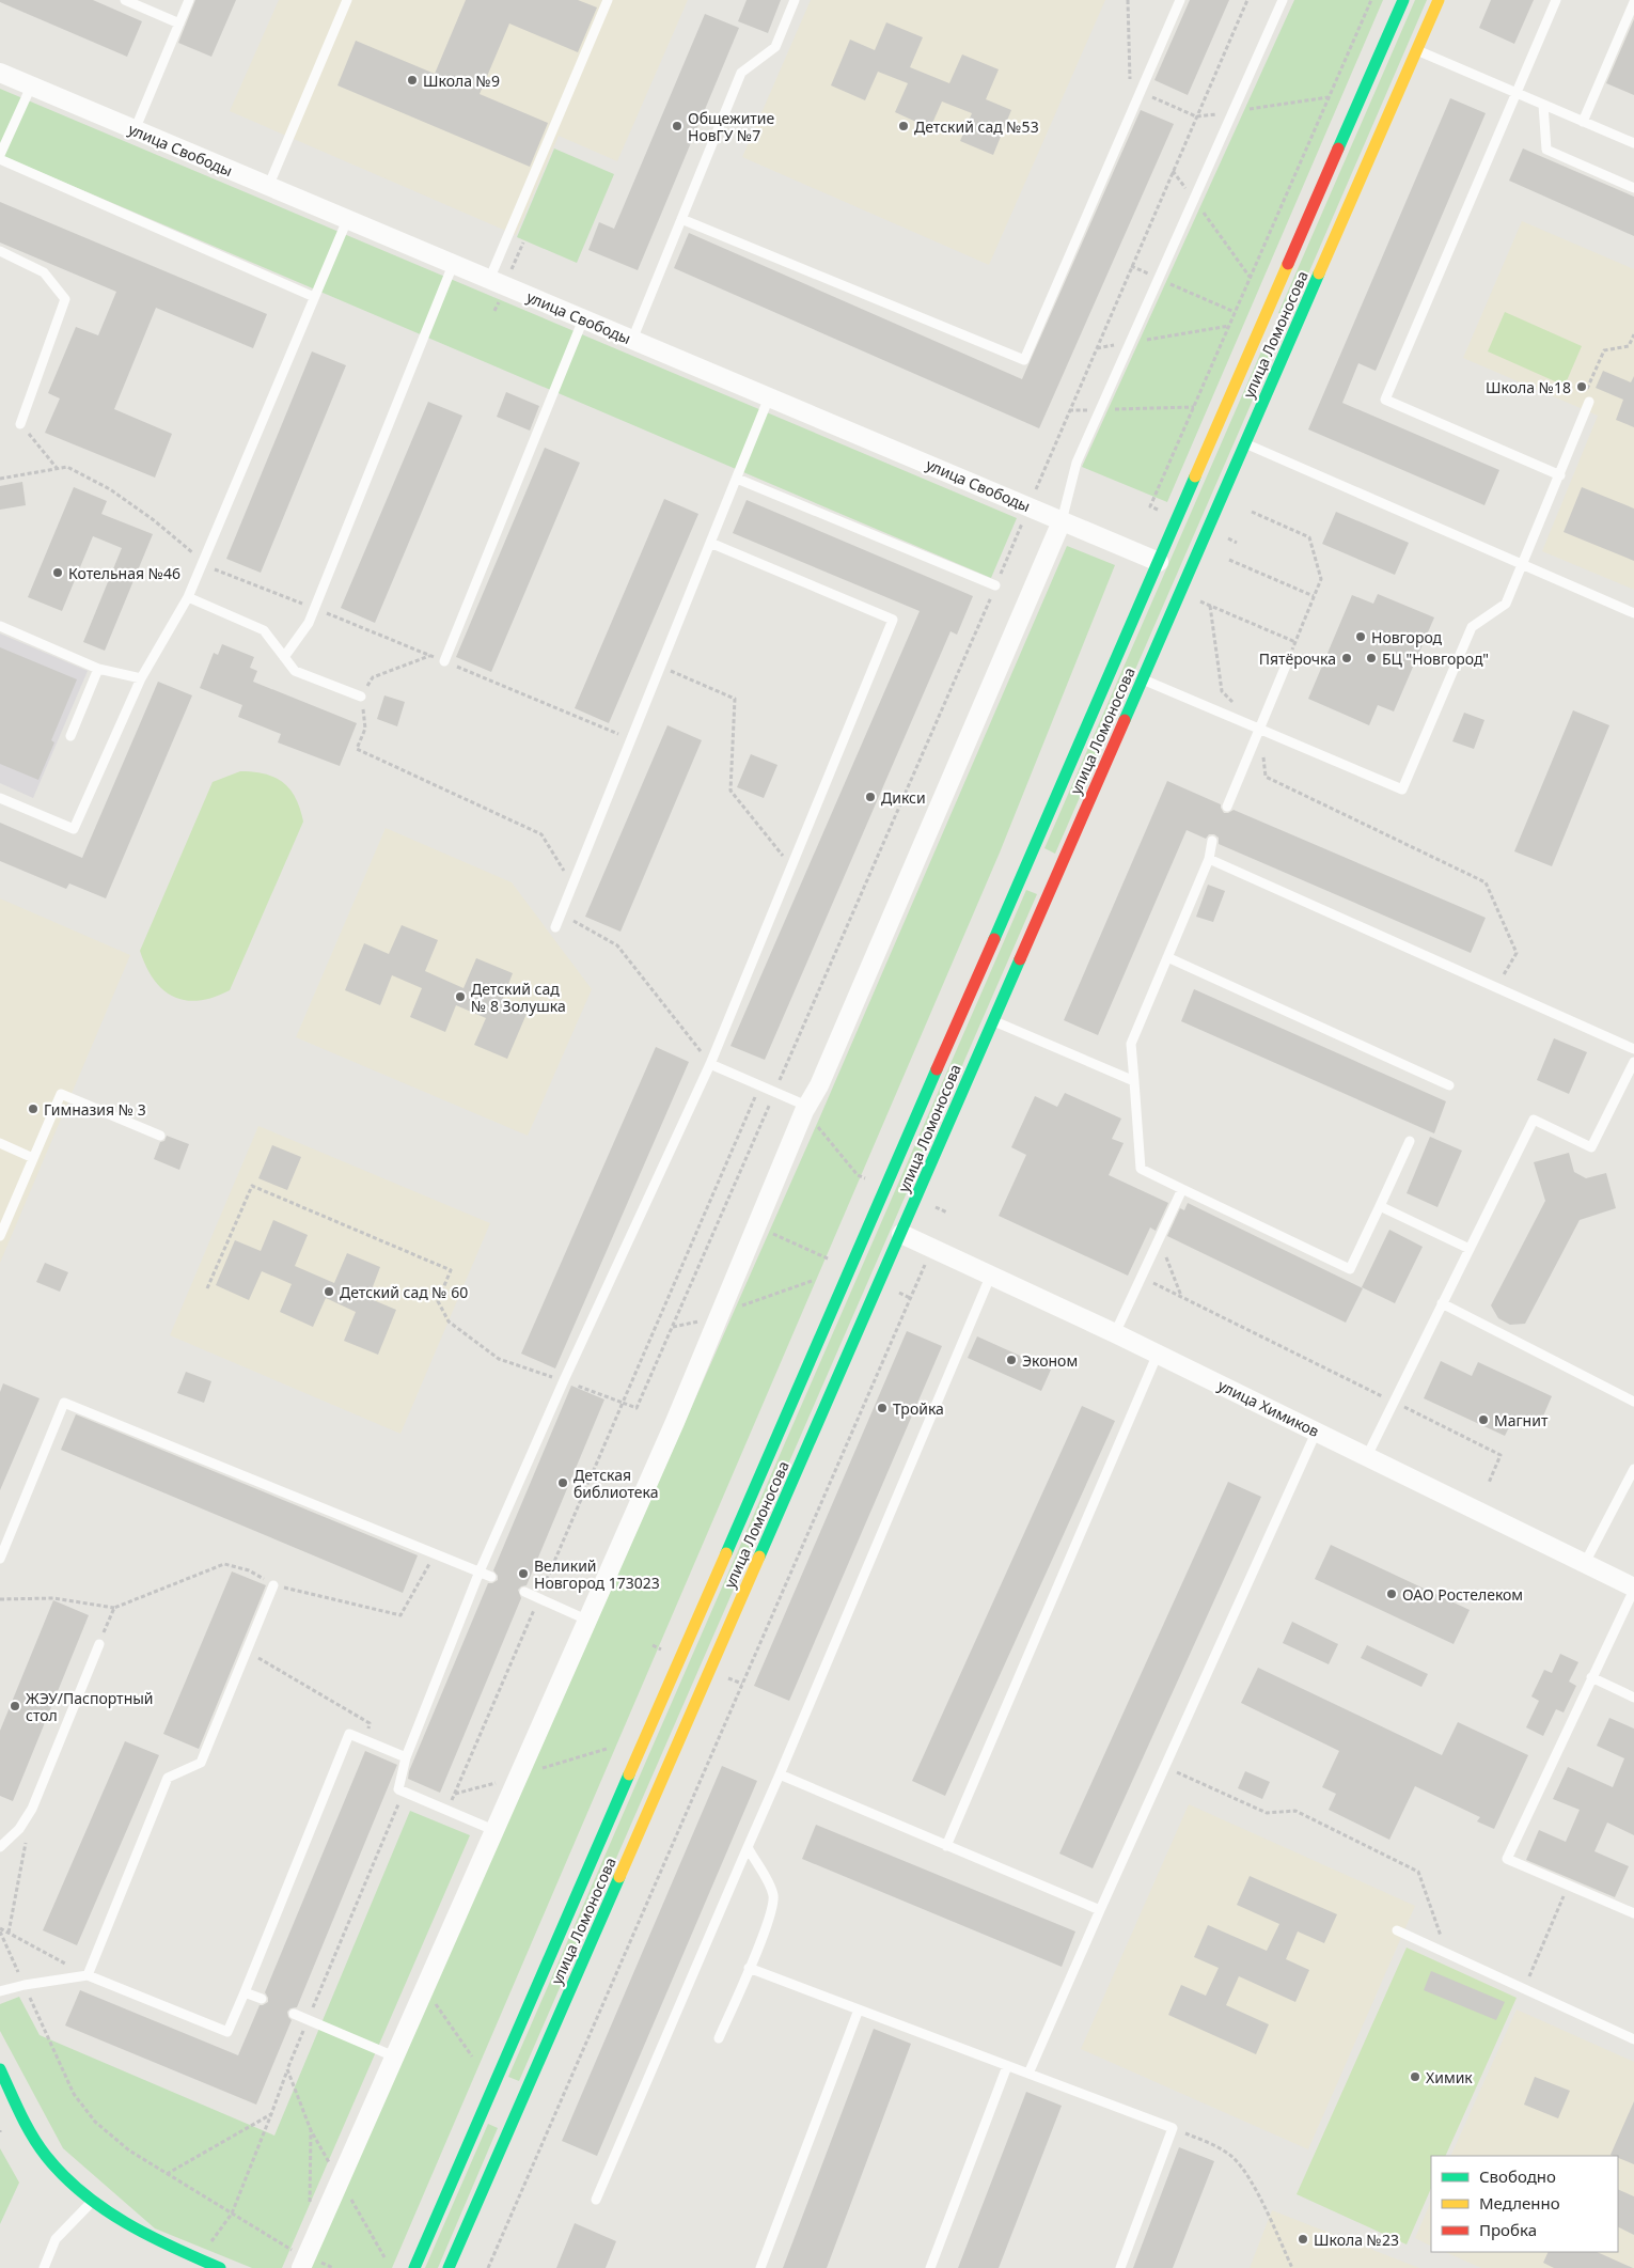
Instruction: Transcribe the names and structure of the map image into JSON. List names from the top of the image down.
{
  "streets": {
    "main road": ["улица Ломоносова"],
    "street": ["улица Свободы", "улица Химиков"]
  },
  "crossings": [
    ["улица Свободы", "улица Ломоносова"],
    ["улица Ломоносова", "улица Химиков"]
  ],
  "places": [
    "Школа №9",
    "Общежитие НовГУ №7",
    "Детский сад №53",
    "Школа №18",
    "Котельная №46",
    "Новгород",
    "Пятёрочка",
    "БЦ \"Новгород\"",
    "Дикси",
    "Детский сад № 8 Золушка",
    "Гимназия № 3",
    "Детский сад № 60",
    "Эконом",
    "Тройка",
    "Магнит",
    "Детская библиотека",
    "Великий Новгород 173023",
    "ОАО Ростелеком",
    "ЖЭУ/Паспортный стол",
    "Химик",
    "Школа №23"
  ],
  "legend": ["Свободно", "Медленно", "Пробка"]
}
